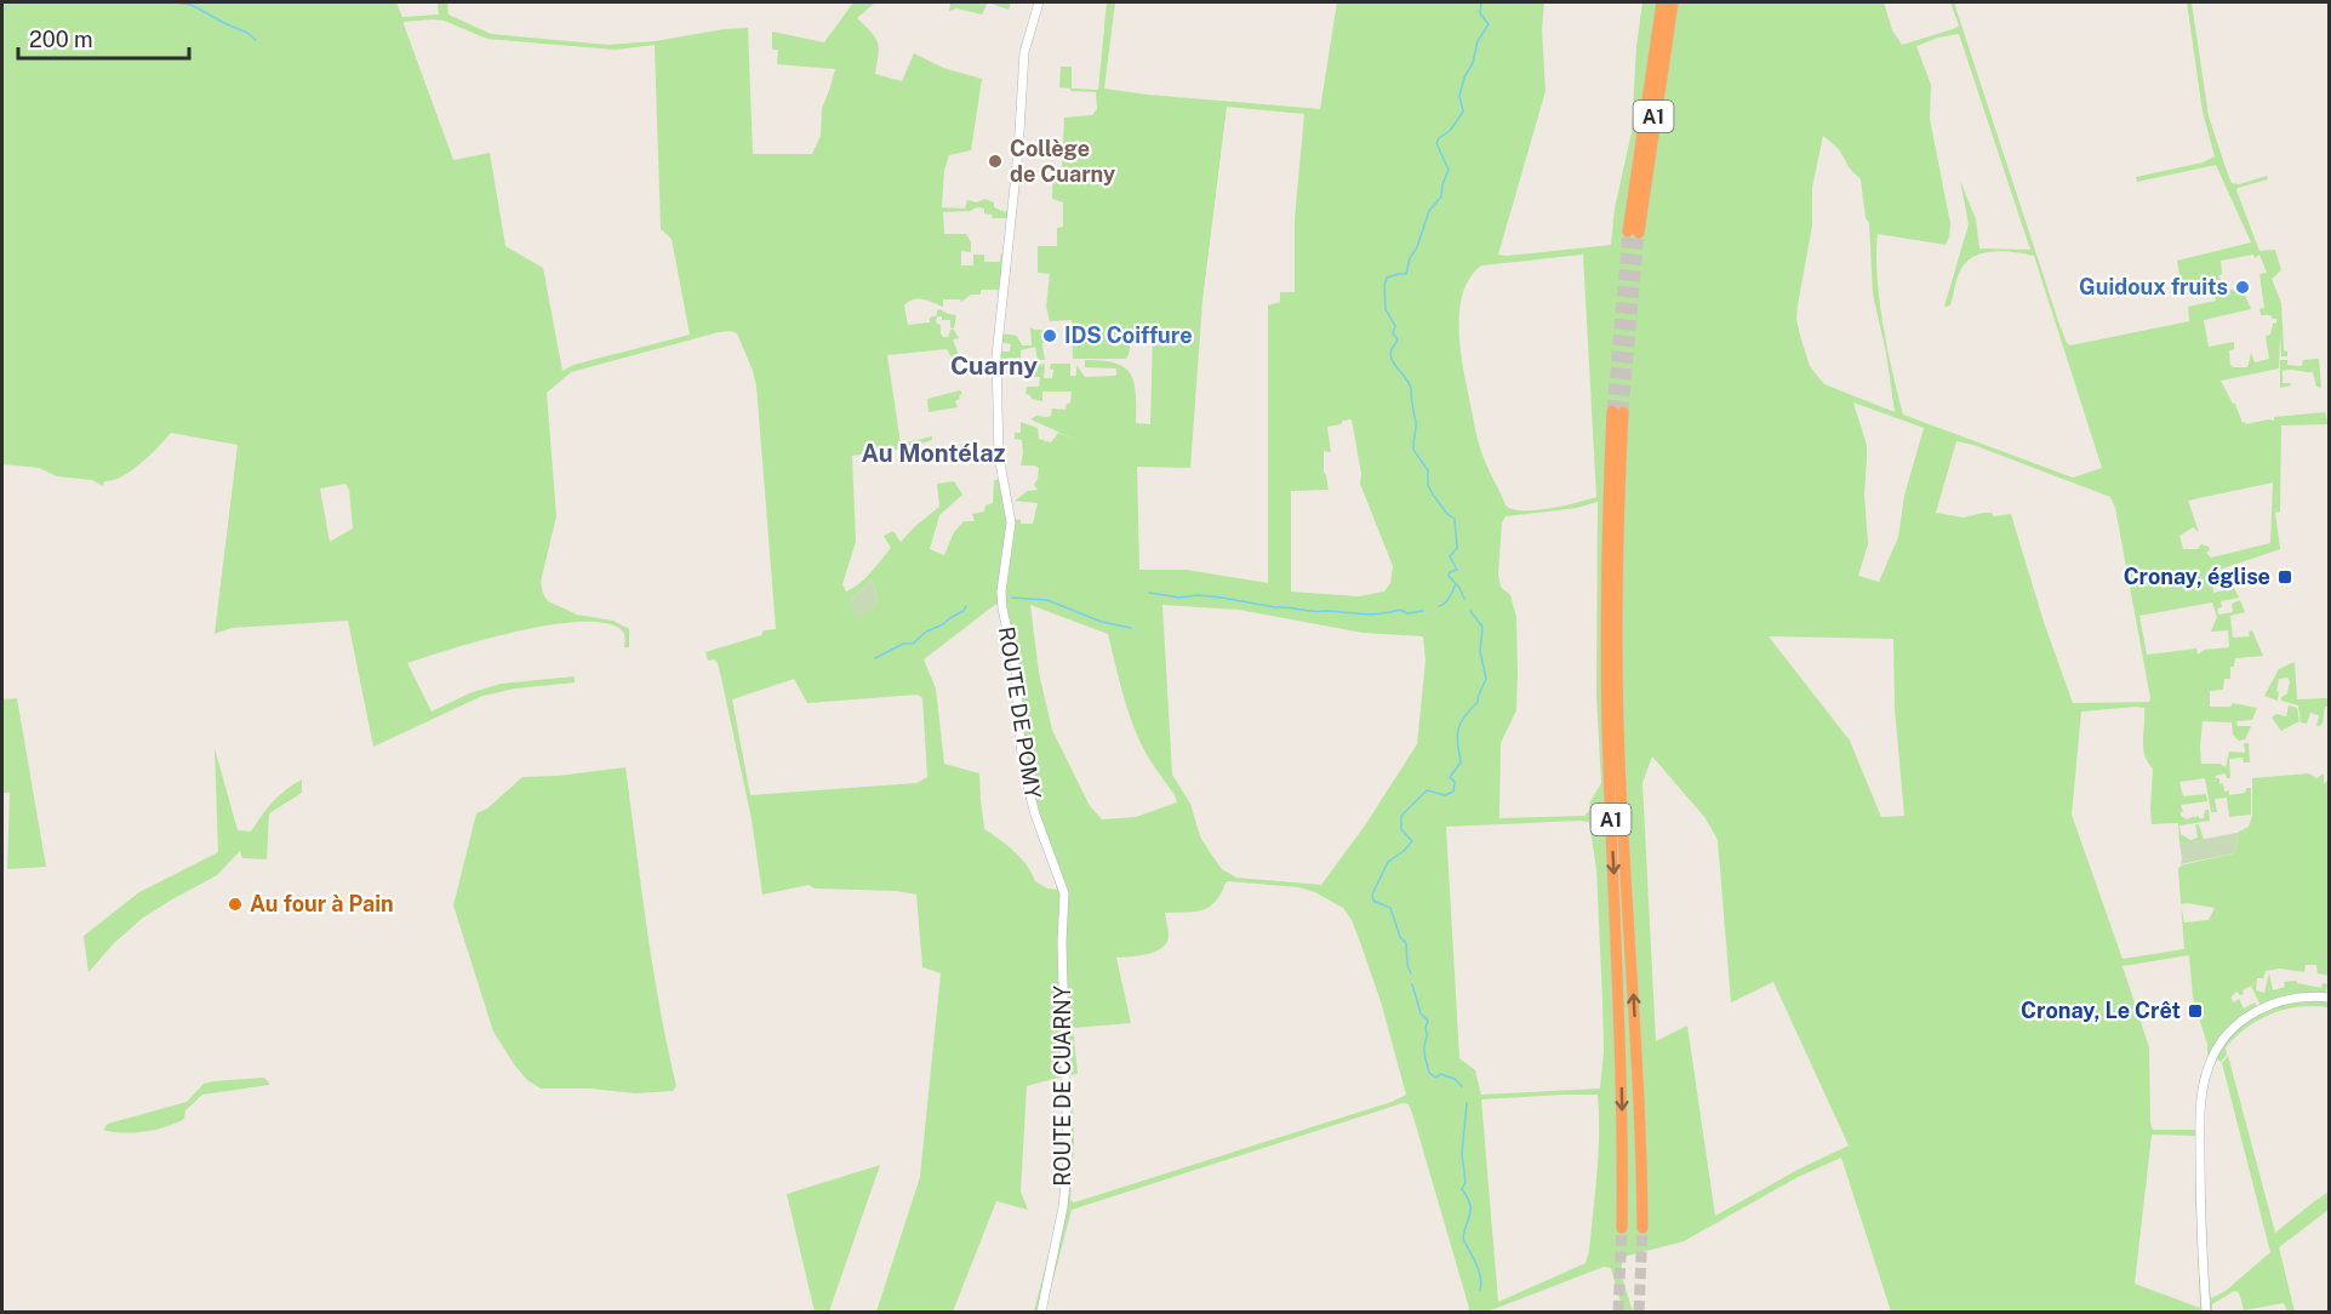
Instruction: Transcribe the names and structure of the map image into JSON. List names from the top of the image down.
{
  "streets": {
    "highway": ["A1"],
    "street": ["ROUTE DE POMY", "ROUTE DE CUARNY"]
  },
  "crossings": [
    ["ROUTE DE POMY", "ROUTE DE CUARNY"]
  ],
  "districts": ["Cuarny", "Au Montélaz"],
  "places": {
    "other": [
      "Collège de Cuarny",
      "Guidoux fruits",
      "IDS Coiffure",
      "Au four à Pain"
    ],
    "transit": ["Cronay, église", "Cronay, Le Crêt"]
  },
  "scale_bar": "200 m"
}
